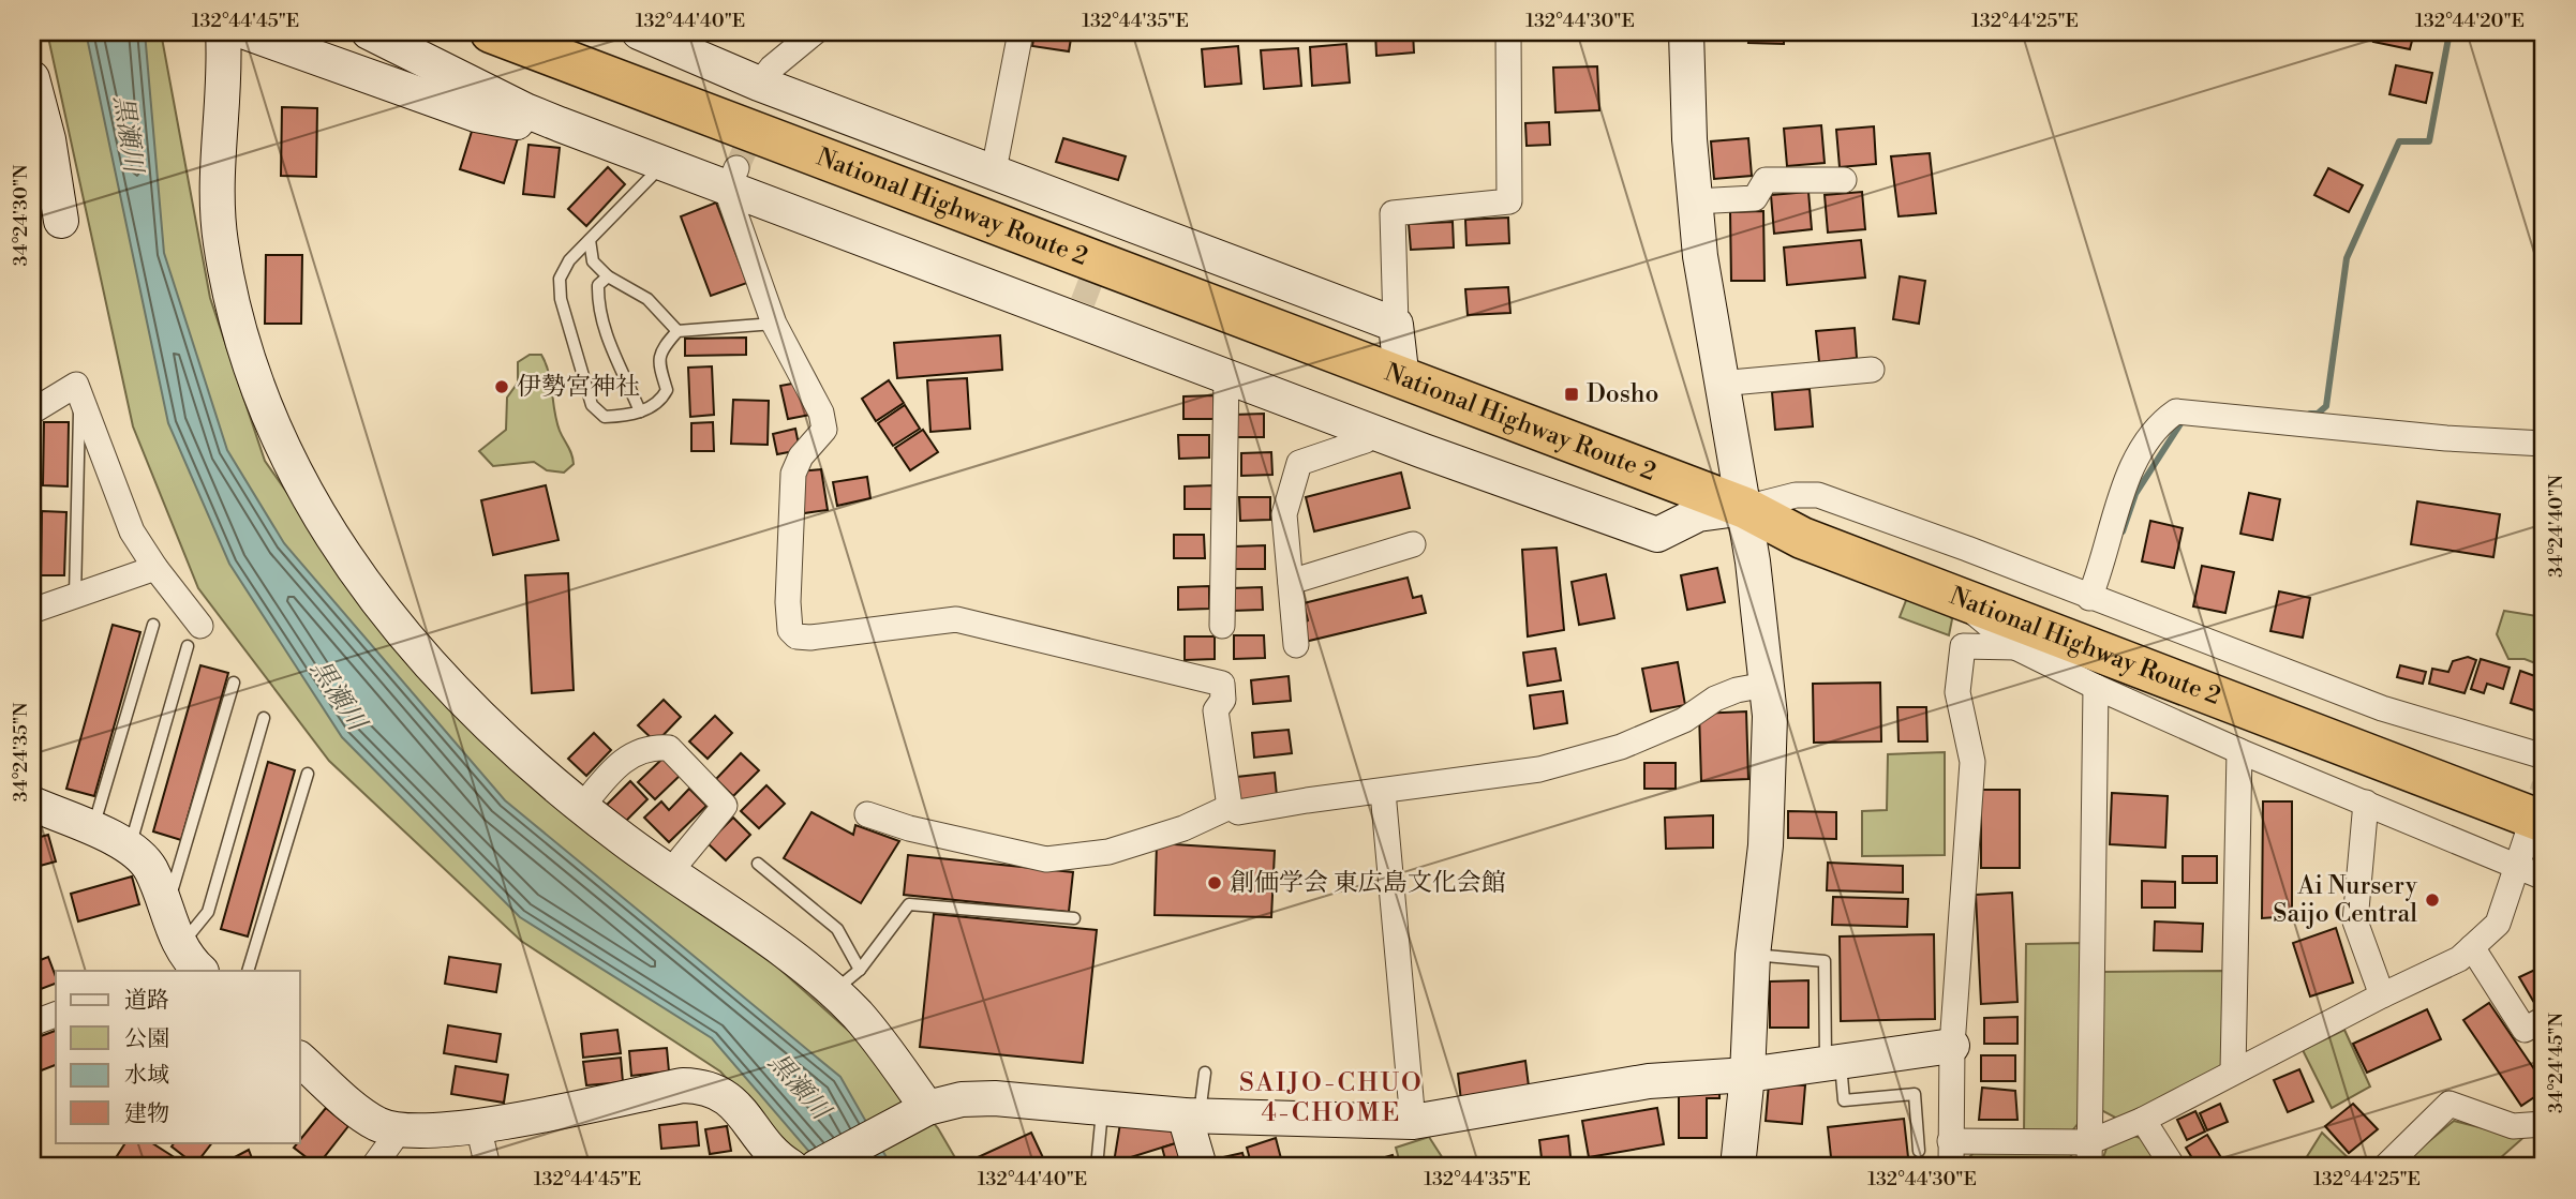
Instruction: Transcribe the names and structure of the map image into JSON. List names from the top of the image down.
{
  "streets": {
    "highway": ["National Highway Route 2"]
  },
  "districts": ["SAIJO-CHUO 4-CHOME"],
  "water": ["黒瀬川"],
  "places": {
    "other": ["伊勢宮神社", "創価学会 東広島文化会館", "Ai Nursery Saijo Central"],
    "transit": ["Dosho"]
  },
  "legend": [
    "道路",
    "公園",
    "水域",
    "建物"
  ],
  "coordinates": [
    "132°44'45\"E",
    "132°44'40\"E",
    "132°44'35\"E",
    "132°44'30\"E",
    "132°44'25\"E",
    "132°44'20\"E",
    "34°24'30\"N",
    "34°24'40\"N",
    "34°24'35\"N",
    "34°24'45\"N"
  ]
}
